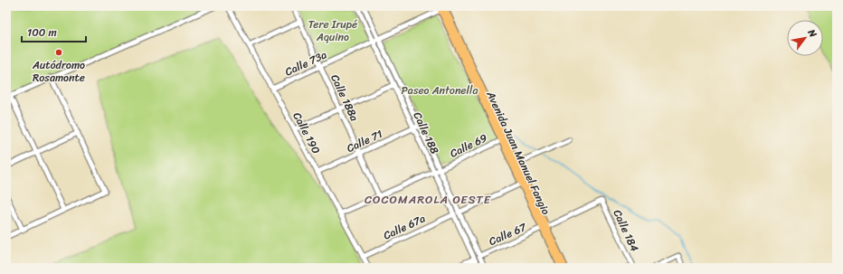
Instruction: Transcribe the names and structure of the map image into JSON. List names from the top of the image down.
{
  "streets": {
    "main road": ["Avenida Juan Manuel Fangio"],
    "street": [
      "Calle 73a",
      "Calle 188a",
      "Calle 190",
      "Calle 188",
      "Calle 71",
      "Calle 69",
      "Calle 67a",
      "Calle 184",
      "Calle 67"
    ]
  },
  "crossings": [
    ["Calle 73a", "Calle 188a"],
    ["Calle 73a", "Calle 190"],
    ["Calle 73a", "Calle 188"],
    ["Calle 73a", "Avenida Juan Manuel Fangio"],
    ["Calle 188a", "Calle 71"],
    ["Calle 188a", "Calle 69"],
    ["Calle 190", "Calle 71"],
    ["Calle 190", "Calle 69"],
    ["Calle 190", "Calle 67a"],
    ["Calle 188", "Calle 71"],
    ["Calle 188", "Calle 69"],
    ["Calle 188", "Calle 67a"],
    ["Calle 188", "Calle 67"],
    ["Calle 69", "Avenida Juan Manuel Fangio"],
    ["Avenida Juan Manuel Fangio", "Calle 67a"],
    ["Avenida Juan Manuel Fangio", "Calle 67"],
    ["Calle 184", "Calle 67"]
  ],
  "districts": ["COCOMAROLA OESTE"],
  "parks": ["Tere Irupé Aquino", "Paseo Antonella"],
  "places": ["Autódromo Rosamonte"],
  "scale_bar": "100 m",
  "north": "top right"
}
